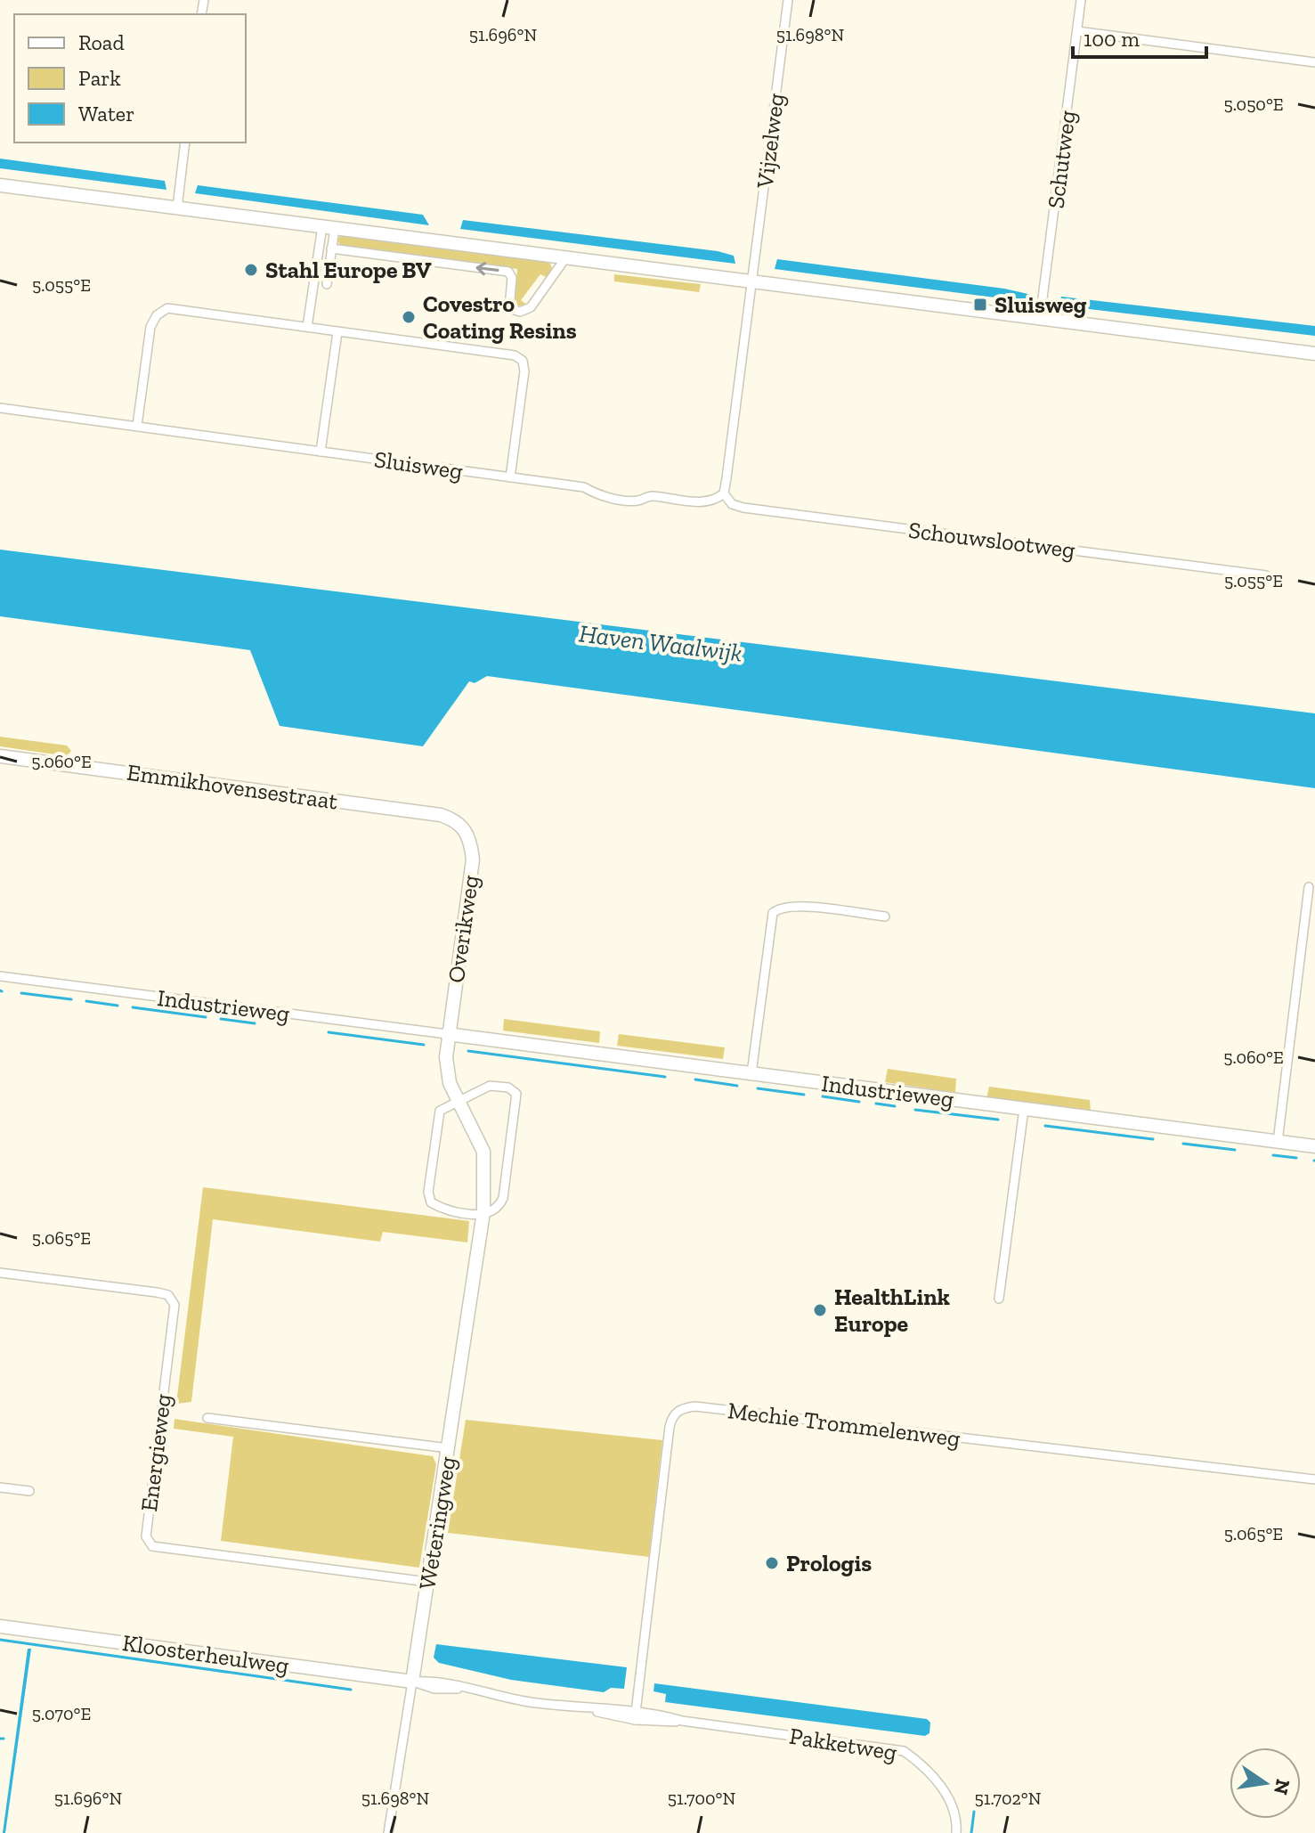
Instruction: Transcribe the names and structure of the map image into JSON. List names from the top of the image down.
{
  "streets": {
    "street": [
      "Vijzelweg",
      "Schutweg",
      "Sluisweg",
      "Schouwslootweg",
      "Emmikhovensestraat",
      "Overikweg",
      "Industrieweg",
      "Mechie Trommelenweg",
      "Energieweg",
      "Weteringweg",
      "Kloosterheulweg",
      "Pakketweg"
    ]
  },
  "crossings": [
    ["Emmikhovensestraat", "Overikweg"],
    ["Overikweg", "Industrieweg"],
    ["Mechie Trommelenweg", "Pakketweg"],
    ["Energieweg", "Weteringweg"],
    ["Weteringweg", "Kloosterheulweg"]
  ],
  "water": ["Haven Waalwijk"],
  "places": {
    "other": [
      "Stahl Europe BV",
      "Covestro Coating Resins",
      "HealthLink Europe",
      "Prologis"
    ],
    "transit": ["Sluisweg"]
  },
  "legend": ["Road", "Park", "Water"],
  "scale_bar": "100 m",
  "north": "right",
  "coordinates": [
    "51.696°N",
    "51.698°N",
    "5.050°E",
    "5.055°E",
    "5.060°E",
    "5.065°E",
    "5.070°E",
    "51.700°N",
    "51.702°N"
  ]
}
